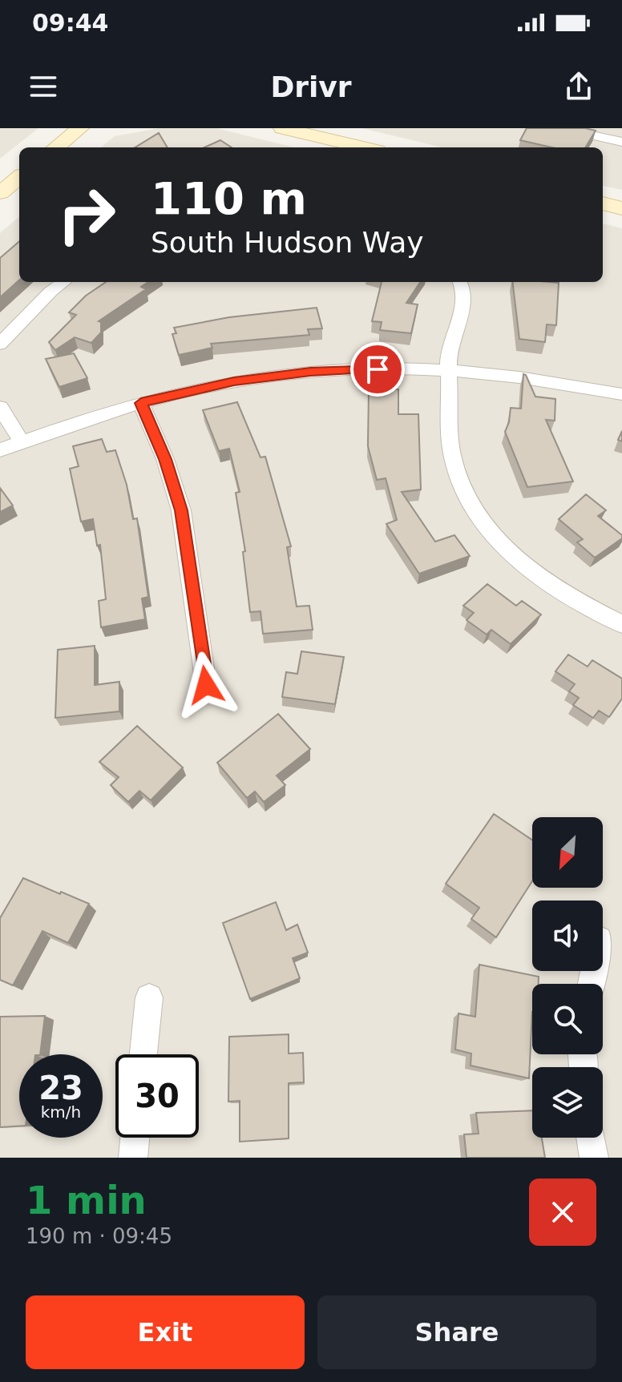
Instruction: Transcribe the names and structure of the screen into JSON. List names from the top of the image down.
{
  "north": "bottom left",
  "page": {
    "status": "09:44",
    "header": "Drivr",
    "turn": ["110 m", "South Hudson Way"],
    "speed": "23 km/h",
    "limit": "30",
    "heading": ["1 min", "190 m · 09:45"],
    "buttons": ["Exit", "Share"]
  }
}
